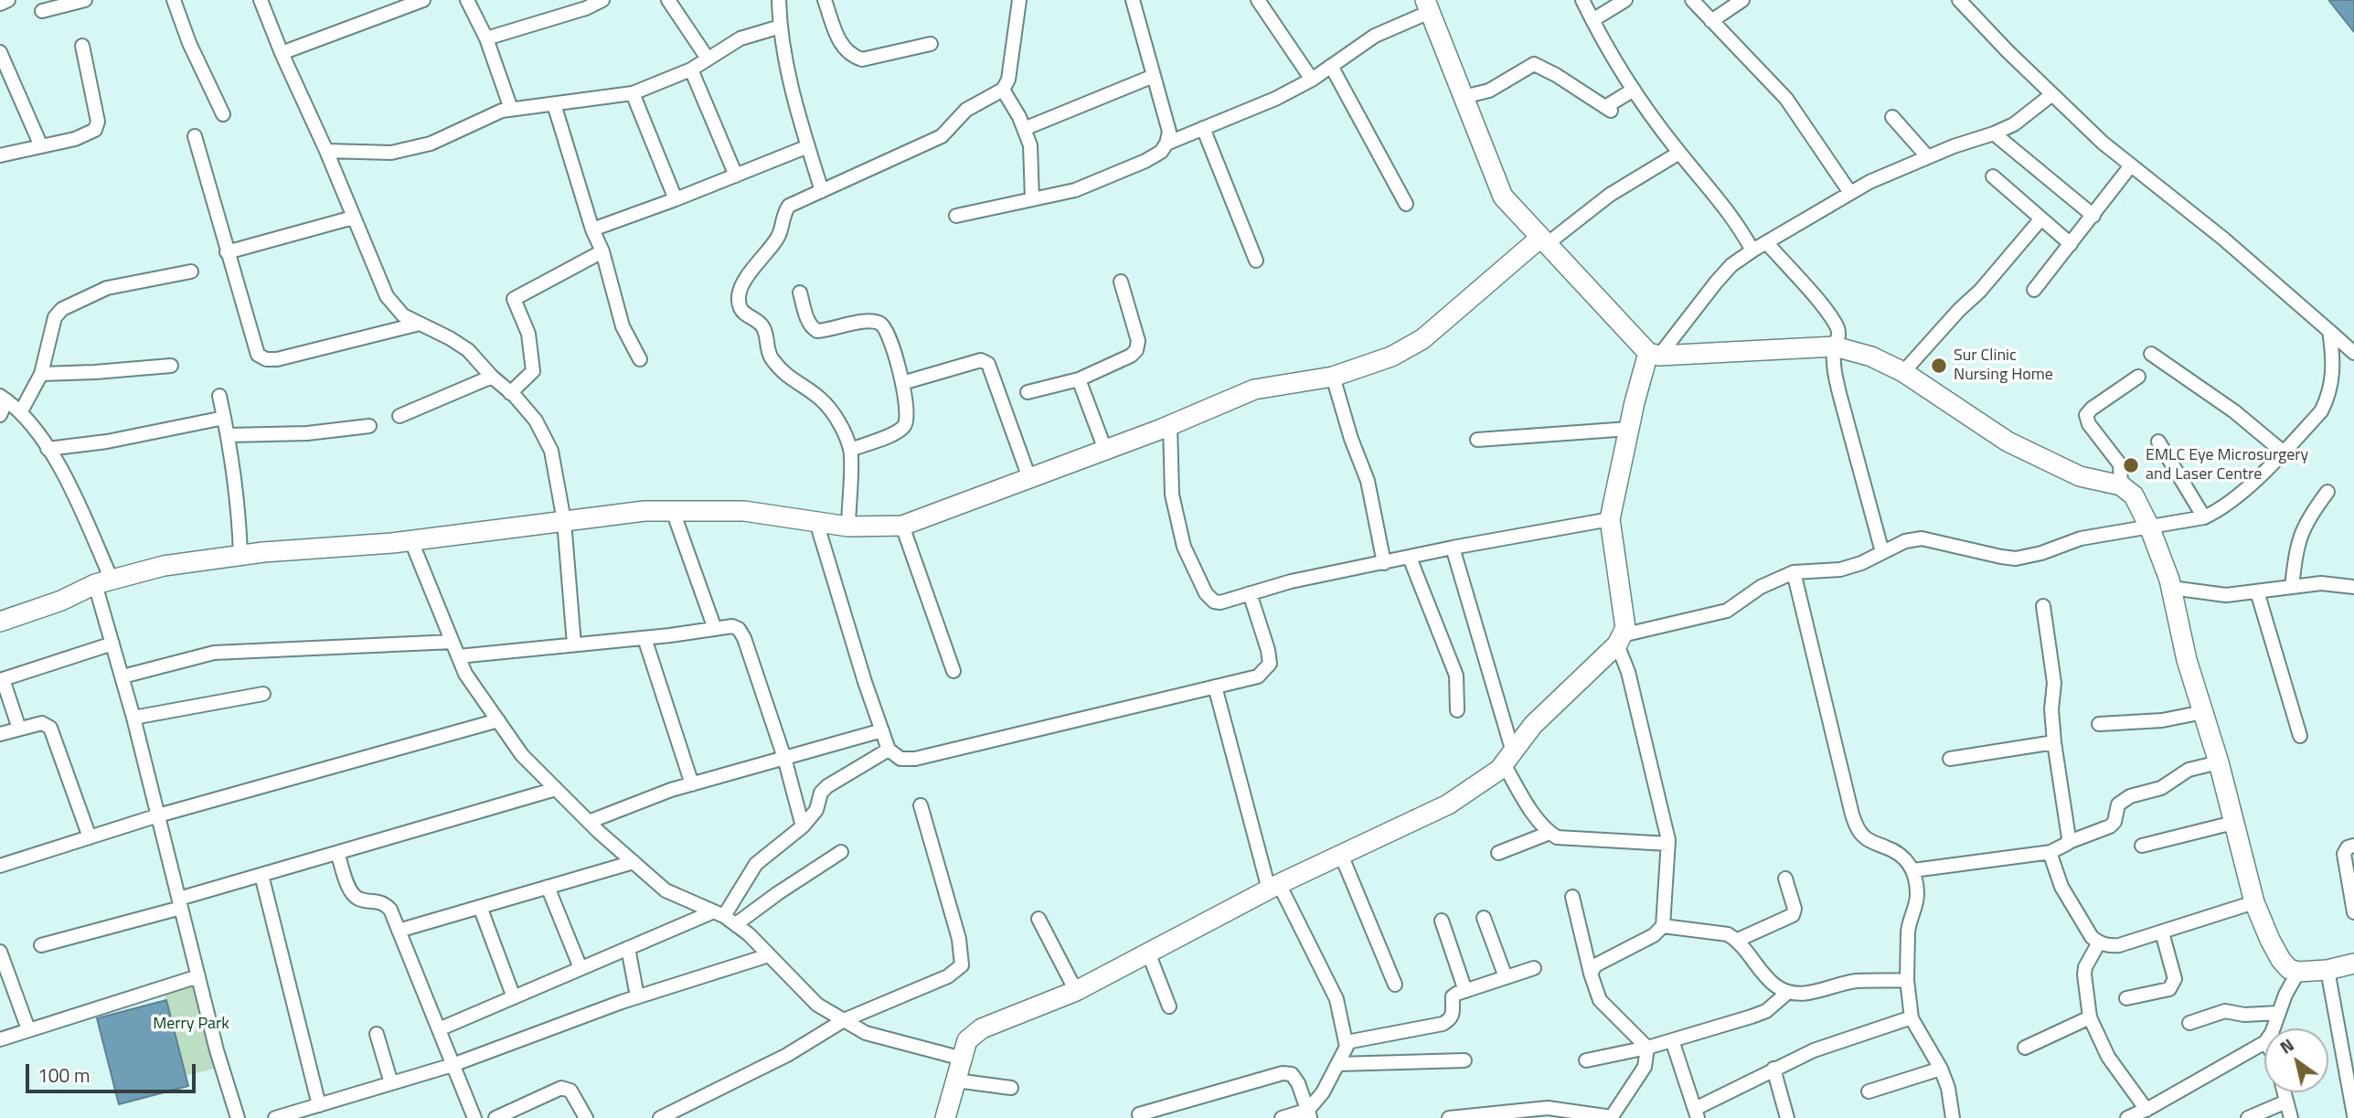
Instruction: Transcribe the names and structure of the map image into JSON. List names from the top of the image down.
{
  "parks": ["Merry Park"],
  "places": ["Sur Clinic Nursing Home", "EMLC Eye Microsurgery and Laser Centre"],
  "scale_bar": "100 m",
  "north": "top left"
}
